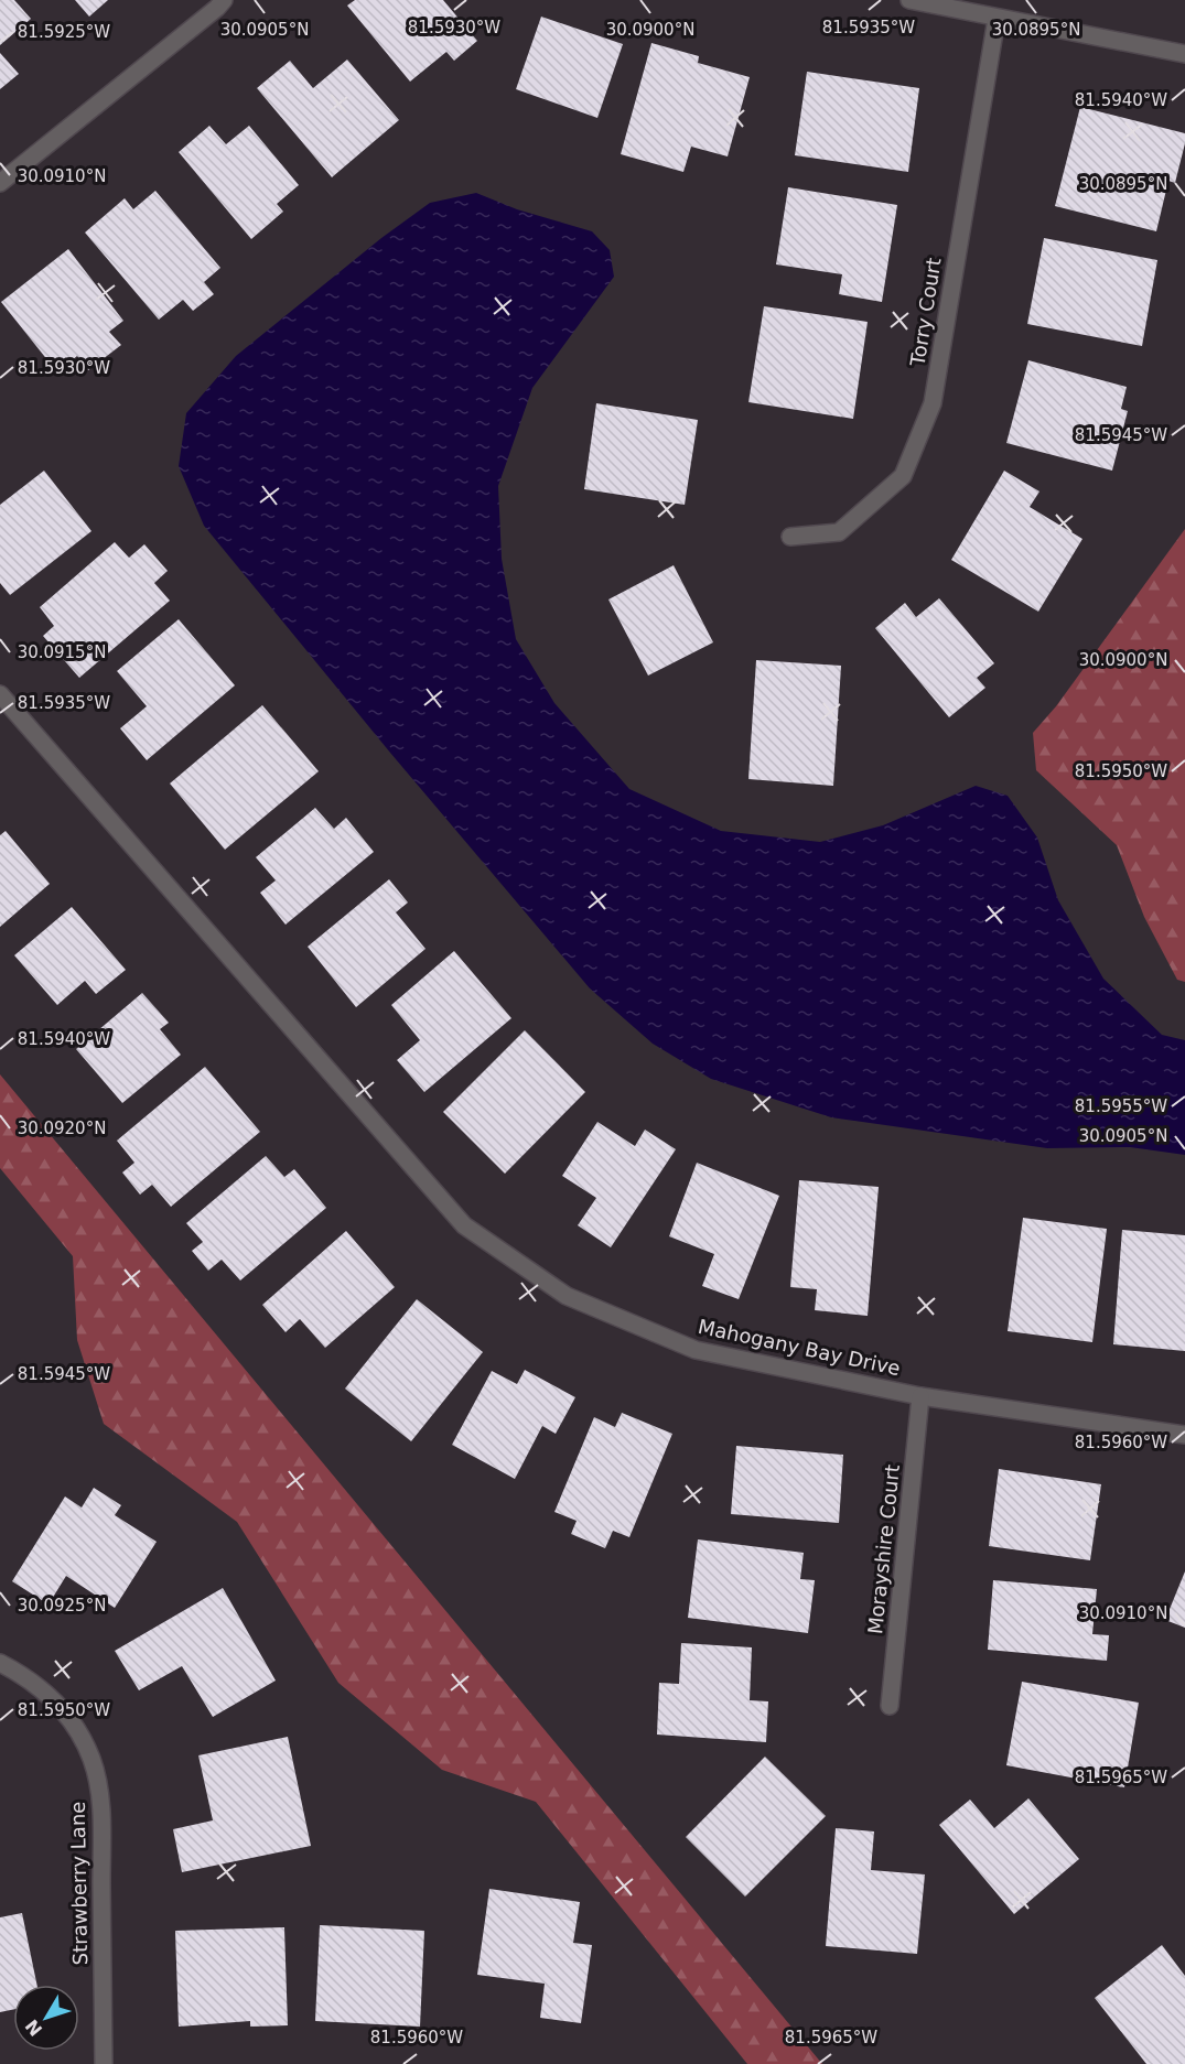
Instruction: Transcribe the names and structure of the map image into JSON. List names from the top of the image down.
{
  "streets": {
    "street": [
      "Torry Court",
      "Mahogany Bay Drive",
      "Morayshire Court",
      "Strawberry Lane"
    ]
  },
  "crossings": [
    ["Mahogany Bay Drive", "Morayshire Court"]
  ],
  "north": "bottom left",
  "coordinates": [
    "81.5930°W",
    "81.5935°W",
    "30.0900°N",
    "30.0895°N",
    "30.0905°N",
    "81.5925°W",
    "81.5940°W",
    "30.0910°N",
    "81.5945°W",
    "30.0915°N",
    "81.5950°W",
    "81.5955°W",
    "30.0920°N",
    "81.5960°W",
    "30.0925°N",
    "81.5965°W"
  ]
}
